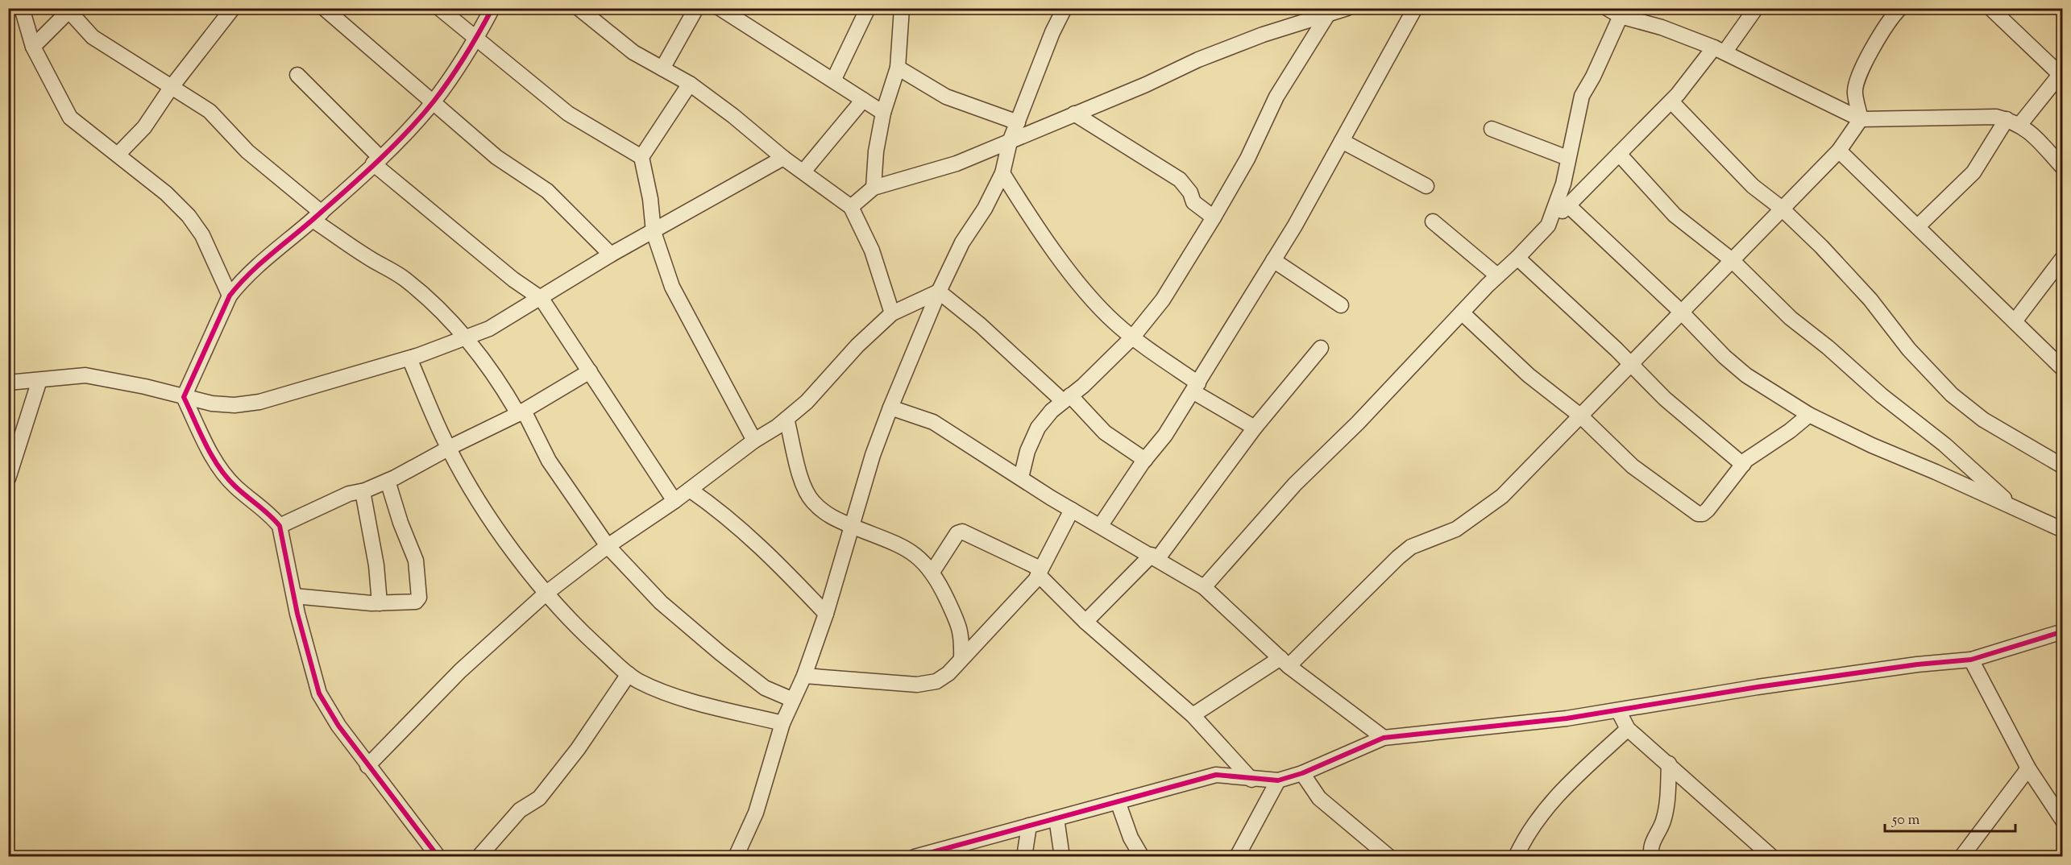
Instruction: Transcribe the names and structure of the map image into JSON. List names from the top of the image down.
{
  "scale_bar": "50 m"
}
